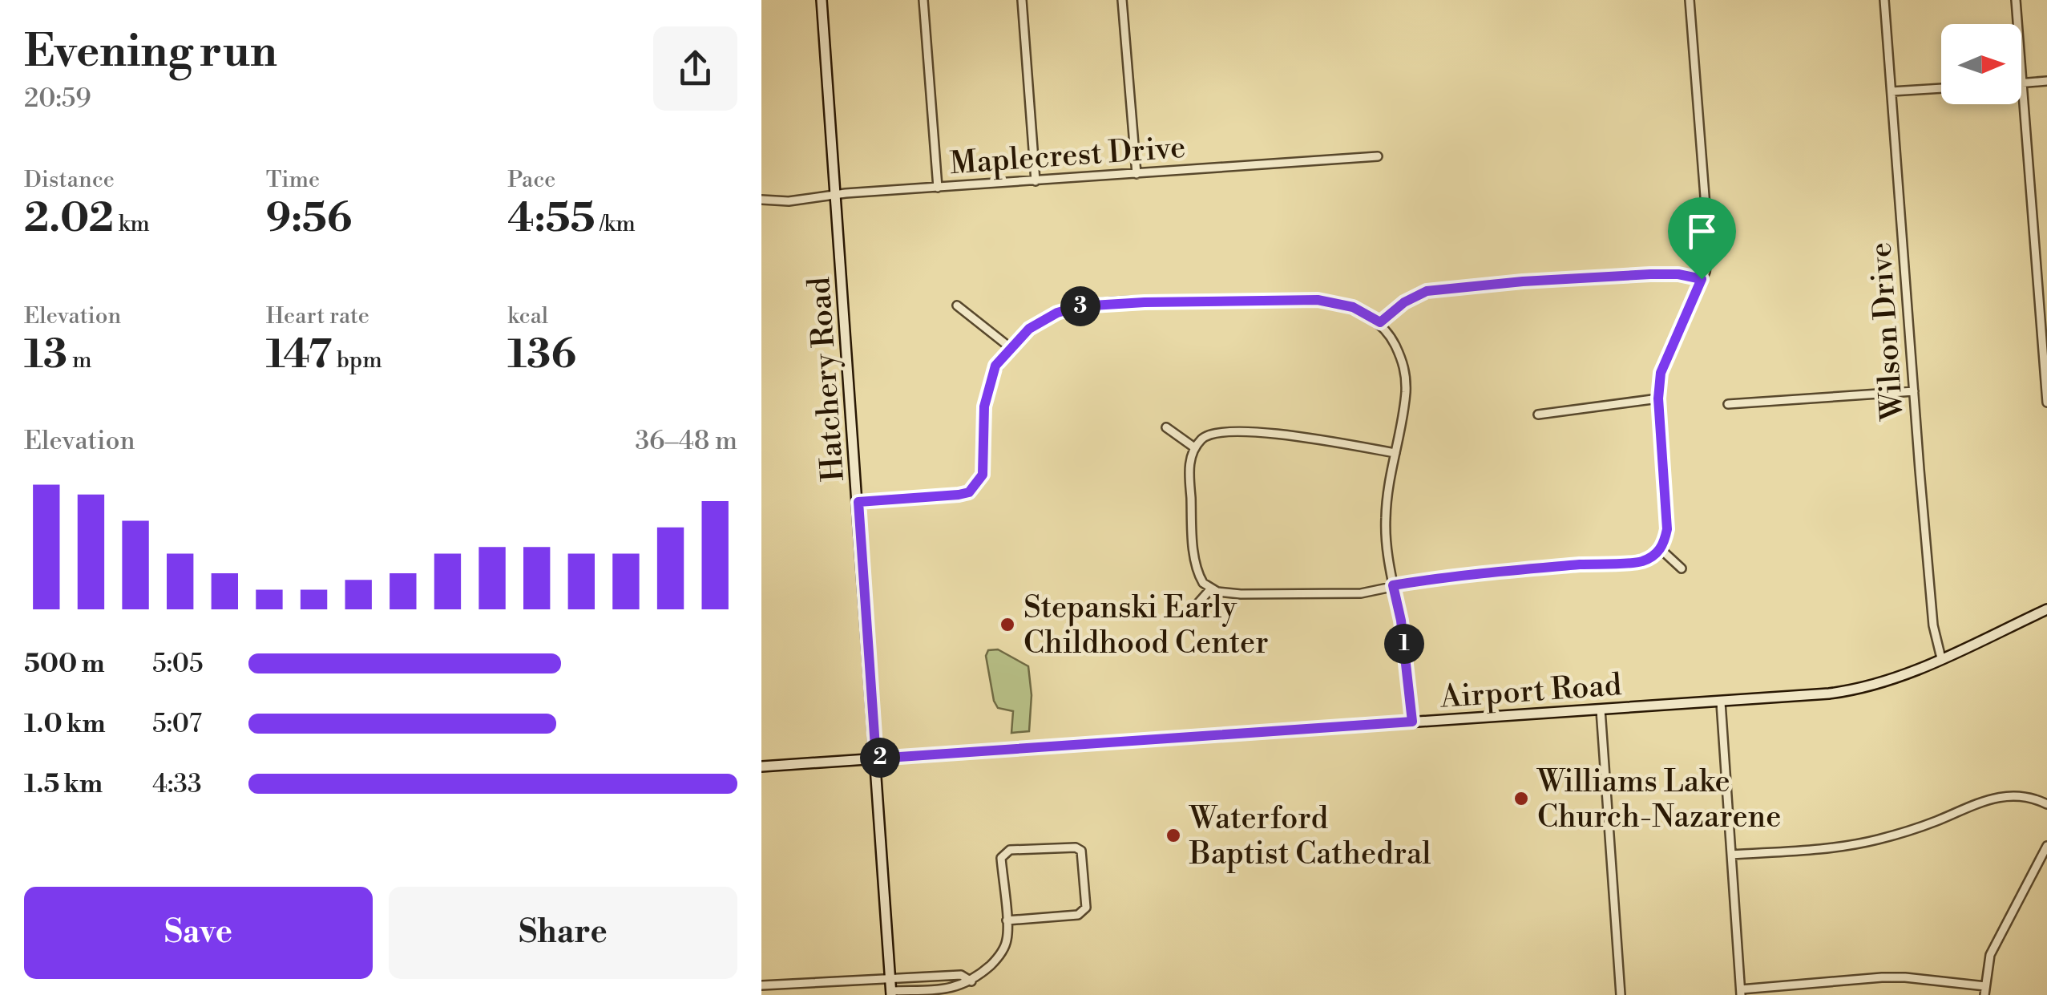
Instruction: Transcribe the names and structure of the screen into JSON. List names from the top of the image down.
{
  "streets": {
    "street": [
      "Maplecrest Drive",
      "Wilson Drive",
      "Hatchery Road",
      "Airport Road"
    ]
  },
  "crossings": [
    ["Maplecrest Drive", "Hatchery Road"],
    ["Wilson Drive", "Airport Road"],
    ["Hatchery Road", "Airport Road"]
  ],
  "places": ["Stepanski Early Childhood Center", "Williams Lake Church-Nazarene", "Waterford Baptist Cathedral"],
  "north": "right",
  "page": {
    "heading": ["Evening run", "20:59"],
    "stats": [
      ["Distance", "2.02 km"],
      ["Time", "9:56"],
      ["Pace", "4:55 /km"],
      ["Elevation", "13 m"],
      ["Heart rate", "147 bpm"],
      ["kcal", "136"]
    ],
    "pins": ["3", "1", "2"],
    "chart": ["Elevation", "36–48 m"],
    "list": [
      {
        "name": "500 m",
        "note": "5:05"
      },
      {
        "name": "1.0 km",
        "note": "5:07"
      },
      {
        "name": "1.5 km",
        "note": "4:33"
      }
    ],
    "buttons": ["Save", "Share"]
  }
}
